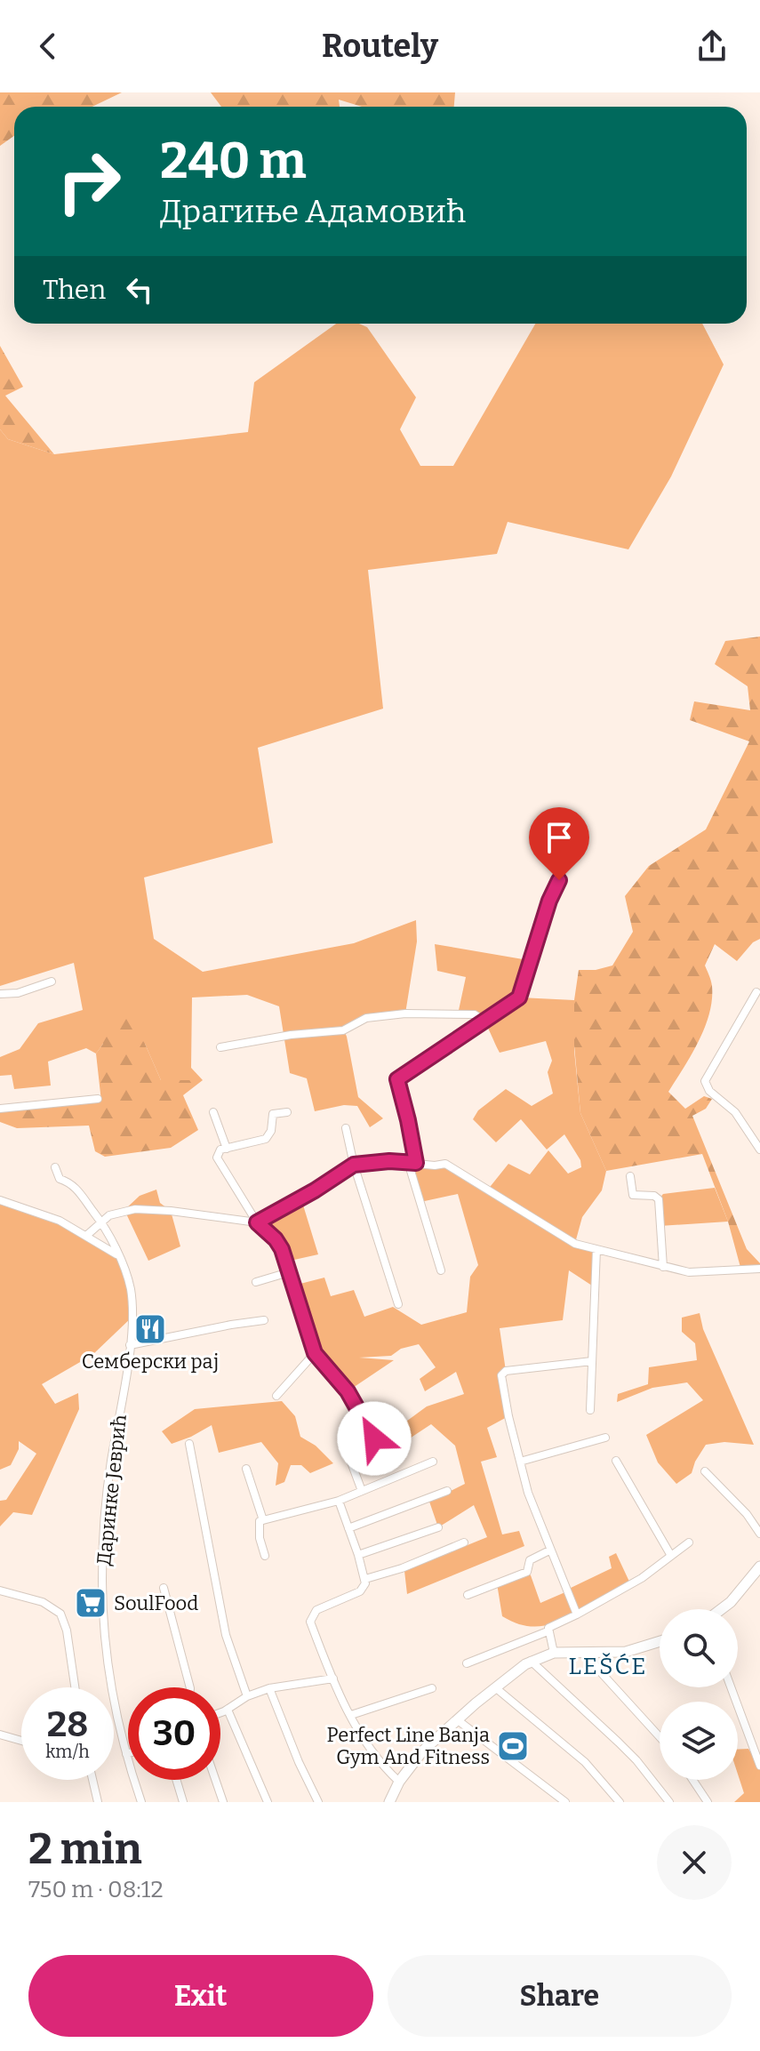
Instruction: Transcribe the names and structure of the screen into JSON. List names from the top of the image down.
{
  "streets": {
    "street": ["Даринке Јеврић"]
  },
  "districts": ["LEŠĆE"],
  "places": {
    "restaurant": ["Семберски рај"],
    "supermarket": ["SoulFood"],
    "sports": ["Perfect Line Banja Gym And Fitness"]
  },
  "page": {
    "header": "Routely",
    "turn": ["240 m", "Драгиње Адамовић"],
    "then": "Then",
    "speed": "28 km/h",
    "limit": "30",
    "heading": ["2 min", "750 m · 08:12"],
    "buttons": ["Exit", "Share"]
  }
}
